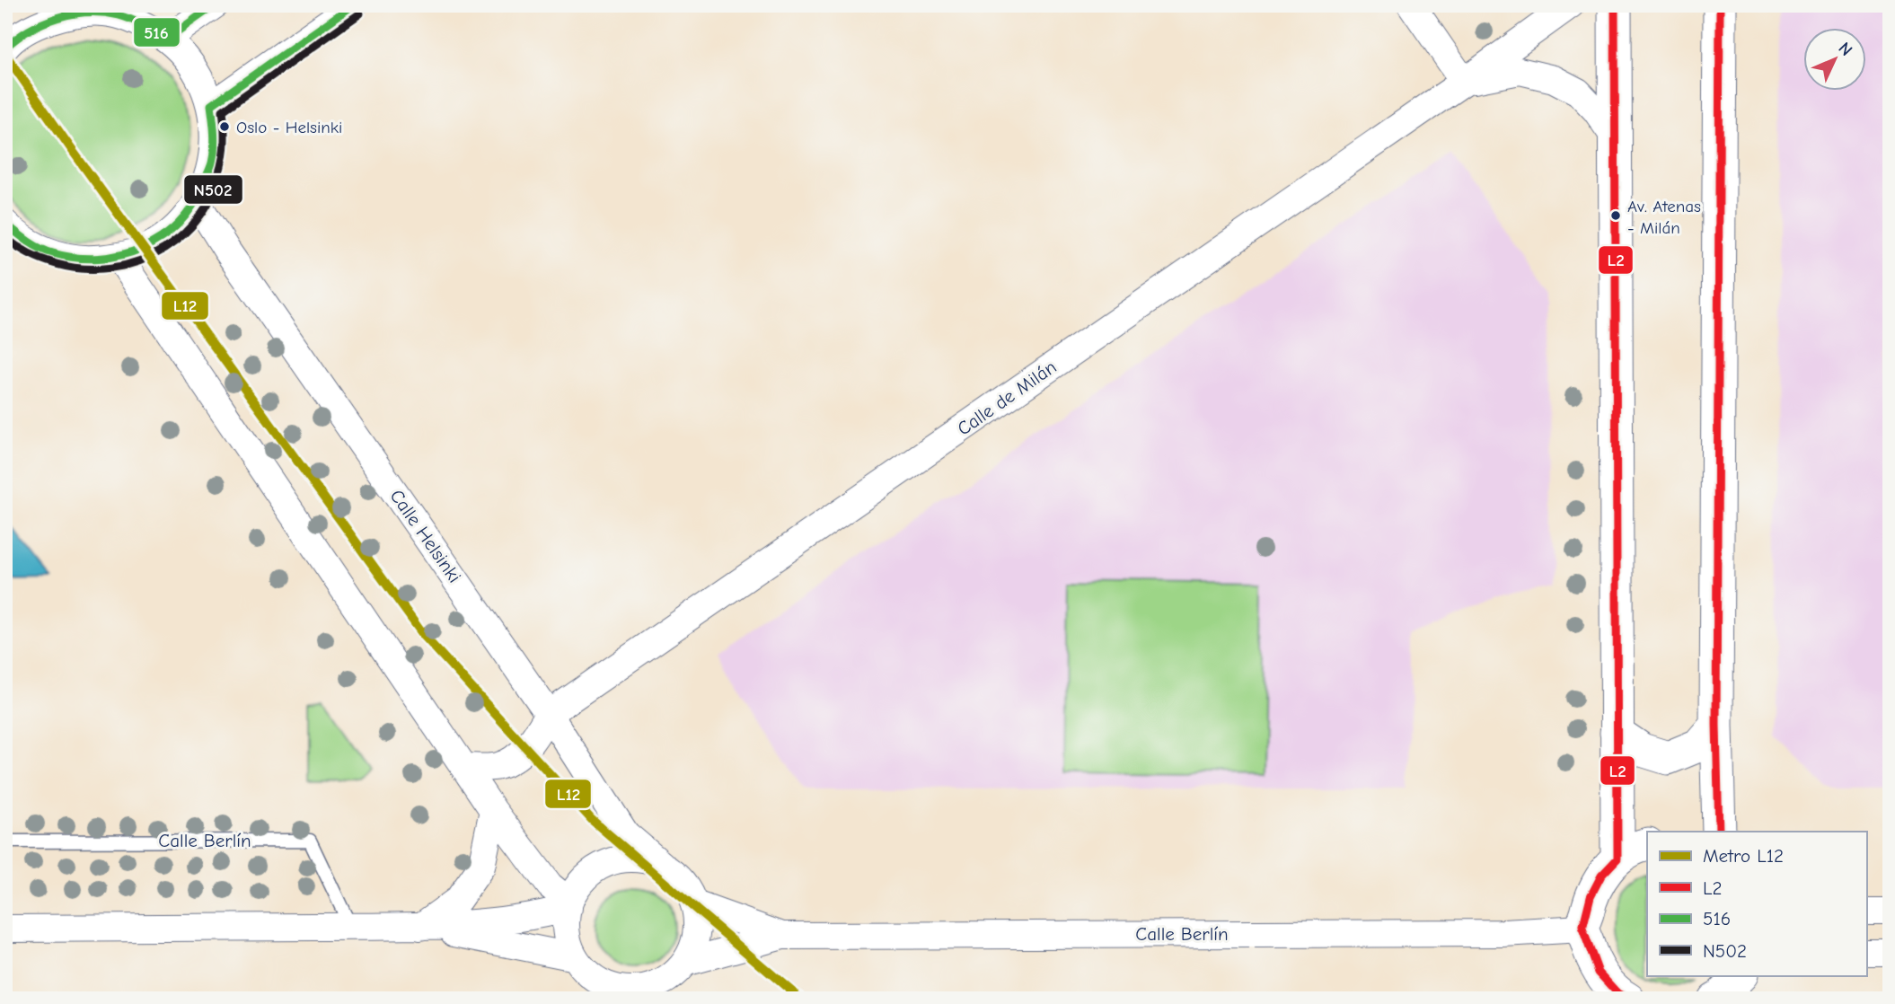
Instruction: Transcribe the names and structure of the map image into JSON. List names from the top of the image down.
{
  "streets": {
    "street": ["Calle de Milán", "Calle Helsinki", "Calle Berlín"]
  },
  "crossings": [
    ["Calle de Milán", "Calle Helsinki"],
    ["Calle Helsinki", "Calle Berlín"]
  ],
  "places": ["Oslo - Helsinki", "Av. Atenas - Milán"],
  "lines": [
    "transit line L2",
    "transit line 516",
    "transit line N502",
    "metro line L12"
  ],
  "legend": [
    "Metro L12",
    "L2",
    "516",
    "N502"
  ],
  "north": "top right"
}
